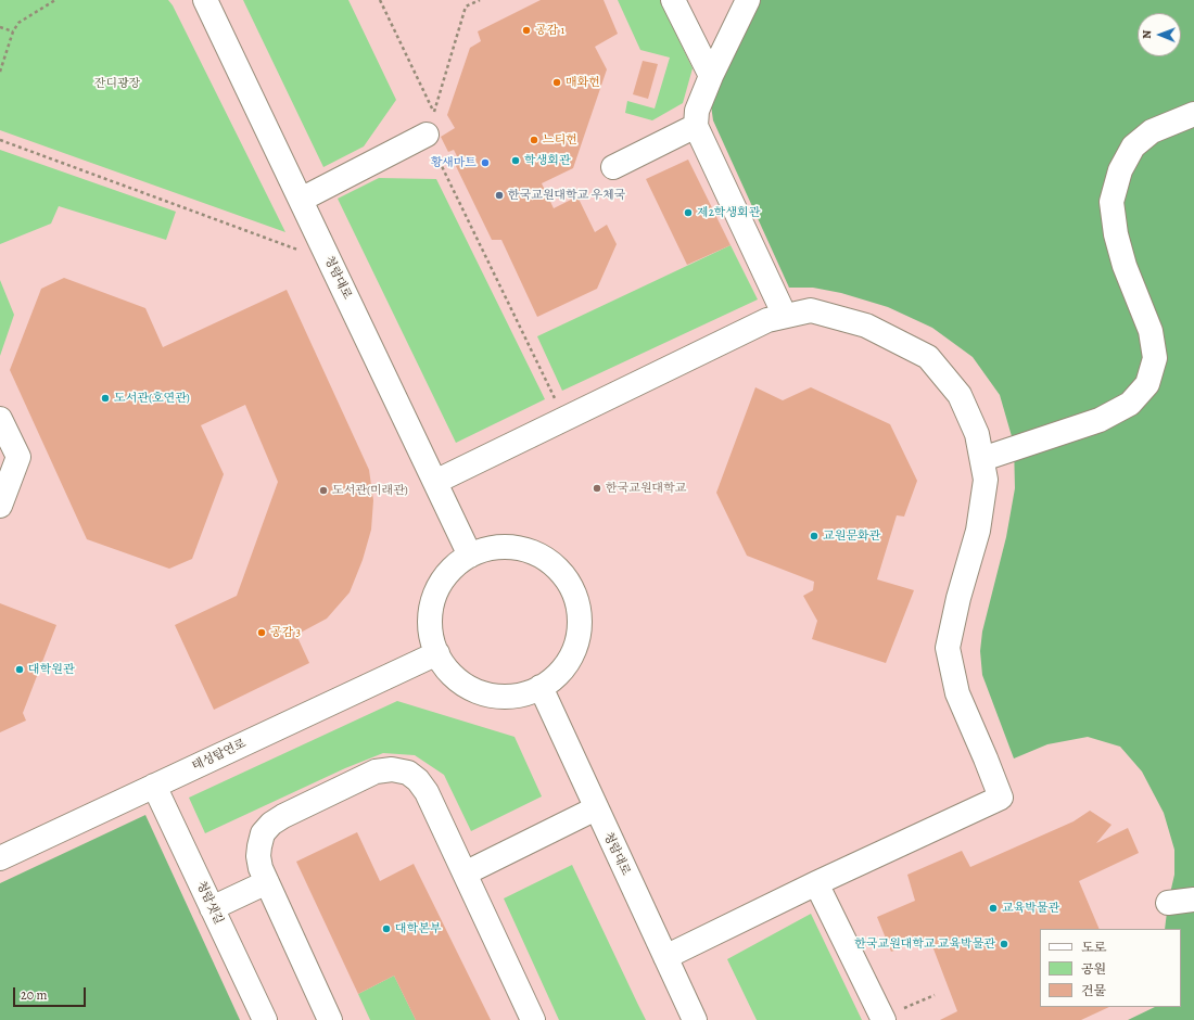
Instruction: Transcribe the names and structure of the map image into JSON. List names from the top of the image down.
{
  "streets": {
    "street": ["청람대로", "태성탑연로", "청람샛길"]
  },
  "crossings": [
    ["청람대로", "태성탑연로"],
    ["태성탑연로", "청람샛길"]
  ],
  "parks": ["잔디광장"],
  "places": [
    "공감 1",
    "매화헌",
    "느티헌",
    "학생회관",
    "황새마트",
    "한국교원대학교 우체국",
    "제2학생회관",
    "도서관(호연관)",
    "한국교원대학교",
    "도서관(미래관)",
    "교원문화관",
    "공감 3",
    "대학원관",
    "교육박물관",
    "대학본부",
    "한국교원대학교 교육박물관"
  ],
  "legend": ["도로", "공원", "건물"],
  "scale_bar": "20 m",
  "north": "left"
}
